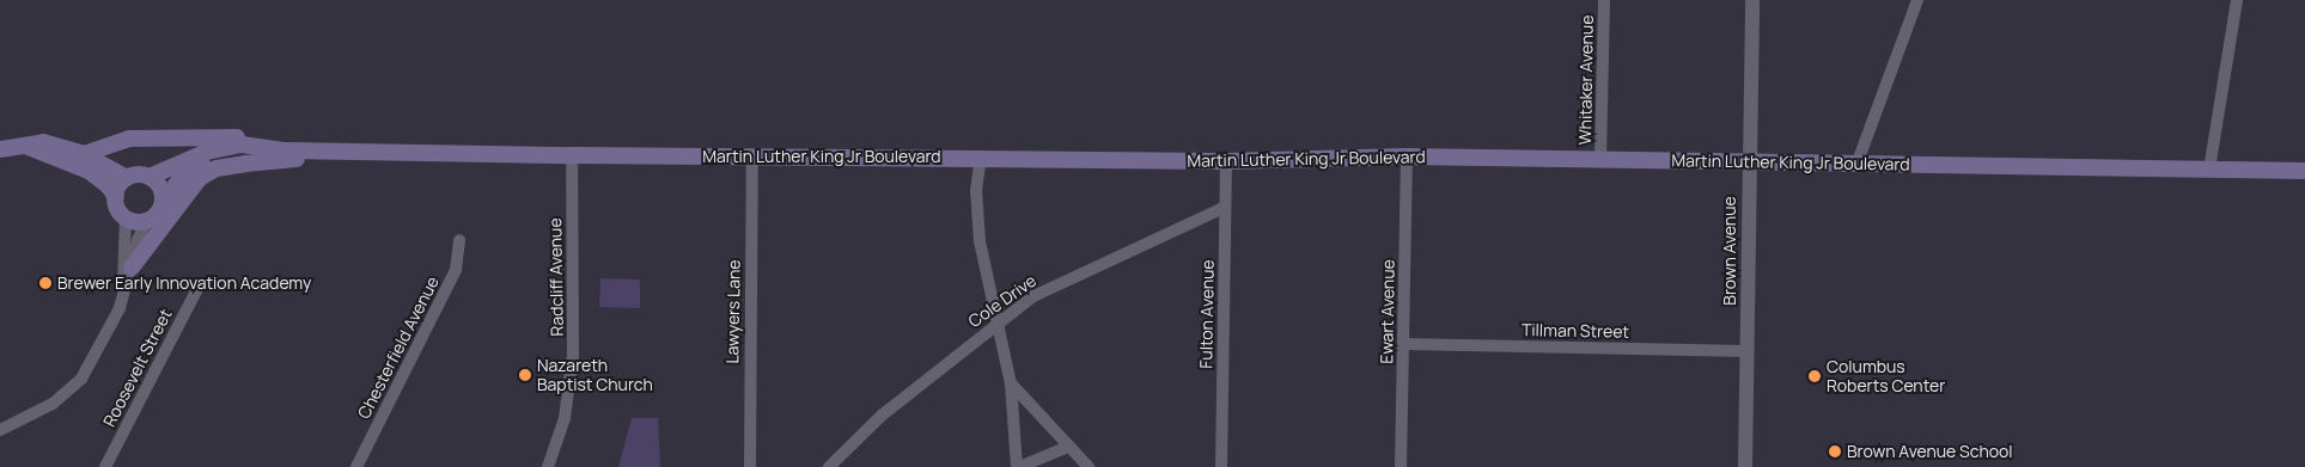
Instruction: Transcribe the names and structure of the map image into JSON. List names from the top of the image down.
{
  "streets": {
    "main road": ["Martin Luther King Jr Boulevard"],
    "street": [
      "Whitaker Avenue",
      "Brown Avenue",
      "Radcliff Avenue",
      "Cole Drive",
      "Lawyers Lane",
      "Ewart Avenue",
      "Fulton Avenue",
      "Tillman Street",
      "Chesterfield Avenue",
      "Roosevelt Street"
    ]
  },
  "crossings": [
    ["Whitaker Avenue", "Martin Luther King Jr Boulevard"],
    ["Martin Luther King Jr Boulevard", "Brown Avenue"],
    ["Martin Luther King Jr Boulevard", "Radcliff Avenue"],
    ["Martin Luther King Jr Boulevard", "Lawyers Lane"],
    ["Martin Luther King Jr Boulevard", "Ewart Avenue"],
    ["Martin Luther King Jr Boulevard", "Fulton Avenue"],
    ["Brown Avenue", "Tillman Street"],
    ["Cole Drive", "Fulton Avenue"],
    ["Ewart Avenue", "Tillman Street"]
  ],
  "places": [
    "Brewer Early Innovation Academy",
    "Nazareth Baptist Church",
    "Columbus Roberts Center",
    "Brown Avenue School"
  ]
}
